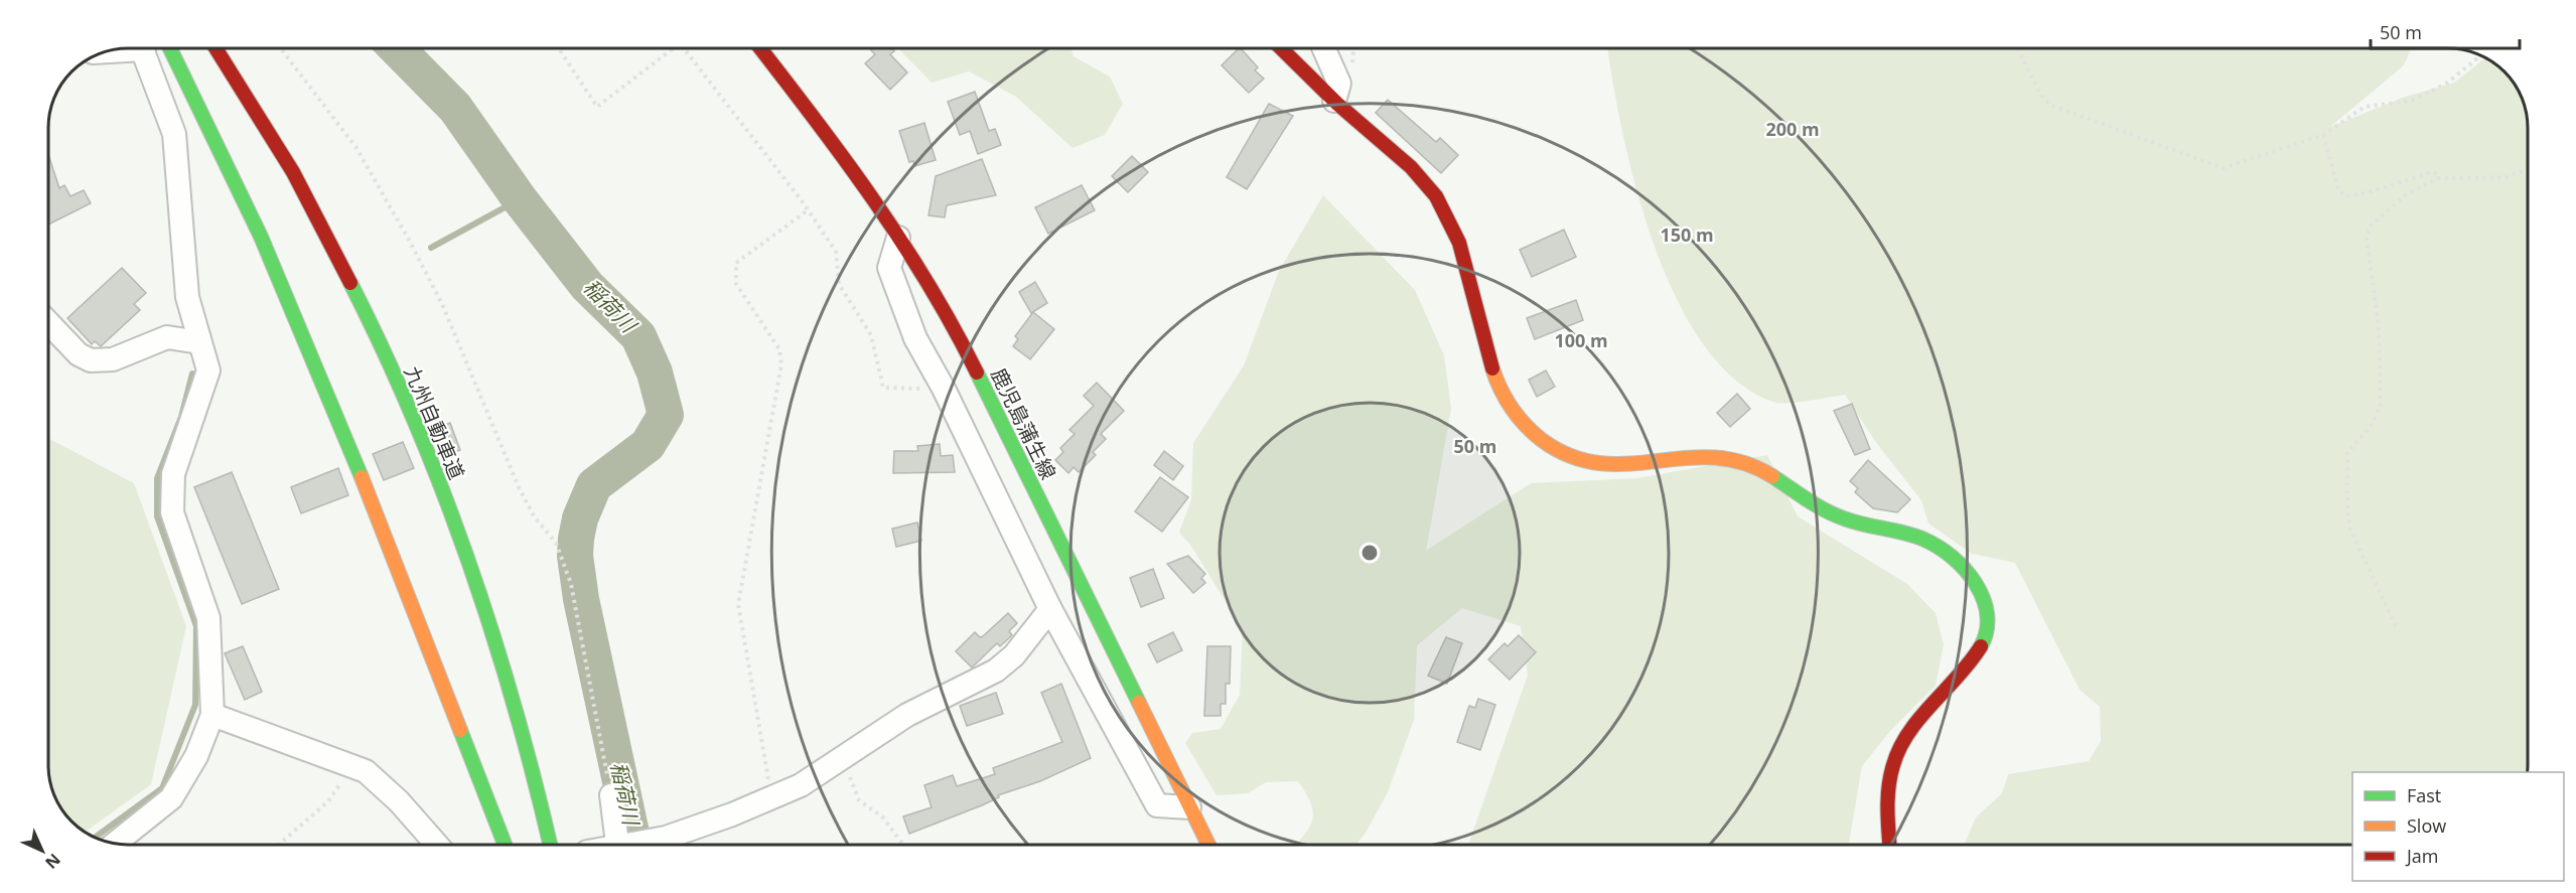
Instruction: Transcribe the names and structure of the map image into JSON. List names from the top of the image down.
{
  "streets": {
    "main road": ["九州自動車道", "鹿児島蒲生線"]
  },
  "water": ["稲荷川"],
  "legend": ["Fast", "Slow", "Jam"],
  "scale_bar": "50 m",
  "north": "bottom right",
  "rings": [
    "200 m",
    "150 m",
    "100 m",
    "50 m"
  ]
}
